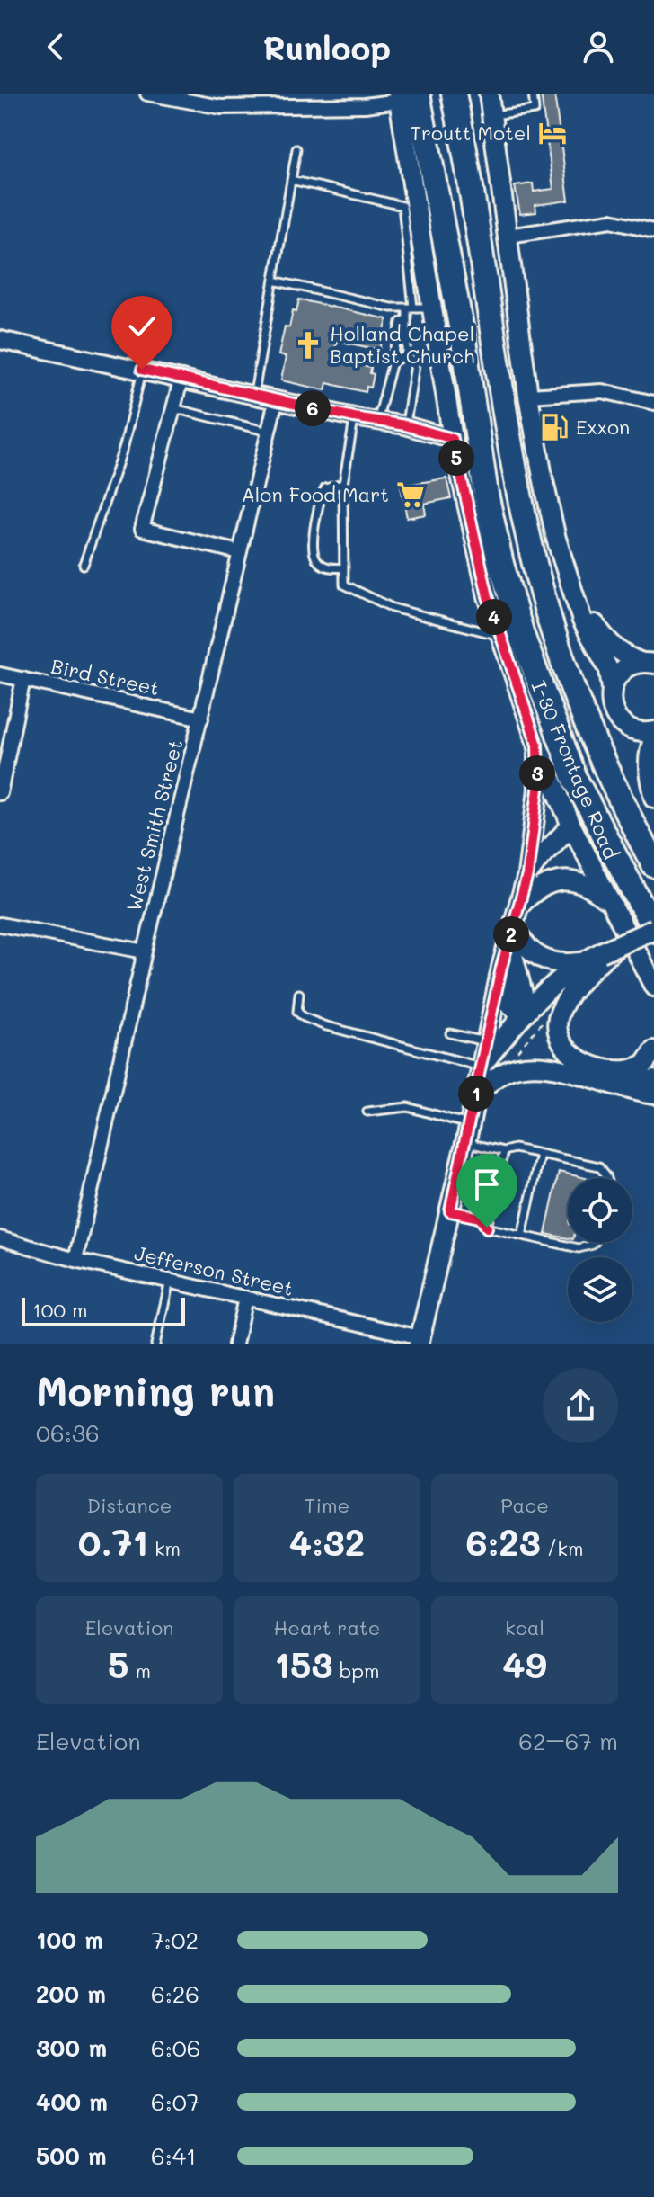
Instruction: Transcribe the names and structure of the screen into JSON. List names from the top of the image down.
{
  "streets": {
    "main road": ["I-30 Frontage Road"],
    "street": ["Bird Street", "West Smith Street", "Jefferson Street"]
  },
  "crossings": [
    ["Bird Street", "West Smith Street"],
    ["West Smith Street", "Jefferson Street"]
  ],
  "places": {
    "hotel": ["Troutt Motel"],
    "church": ["Holland Chapel Baptist Church"],
    "fuel station": ["Exxon"],
    "supermarket": ["Alon Food Mart"]
  },
  "scale_bar": "100 m",
  "page": {
    "header": "Runloop",
    "pins": [
      "6",
      "5",
      "4",
      "3",
      "2",
      "1"
    ],
    "scale": "100 m",
    "heading": ["Morning run", "06:36"],
    "stats": [
      ["Distance", "0.71 km"],
      ["Time", "4:32"],
      ["Pace", "6:23 /km"],
      ["Elevation", "5 m"],
      ["Heart rate", "153 bpm"],
      ["kcal", "49"]
    ],
    "chart": ["Elevation", "62–67 m"],
    "list": [
      {
        "name": "100 m",
        "note": "7:02"
      },
      {
        "name": "200 m",
        "note": "6:26"
      },
      {
        "name": "300 m",
        "note": "6:06"
      },
      {
        "name": "400 m",
        "note": "6:07"
      },
      {
        "name": "500 m",
        "note": "6:41"
      }
    ]
  }
}
